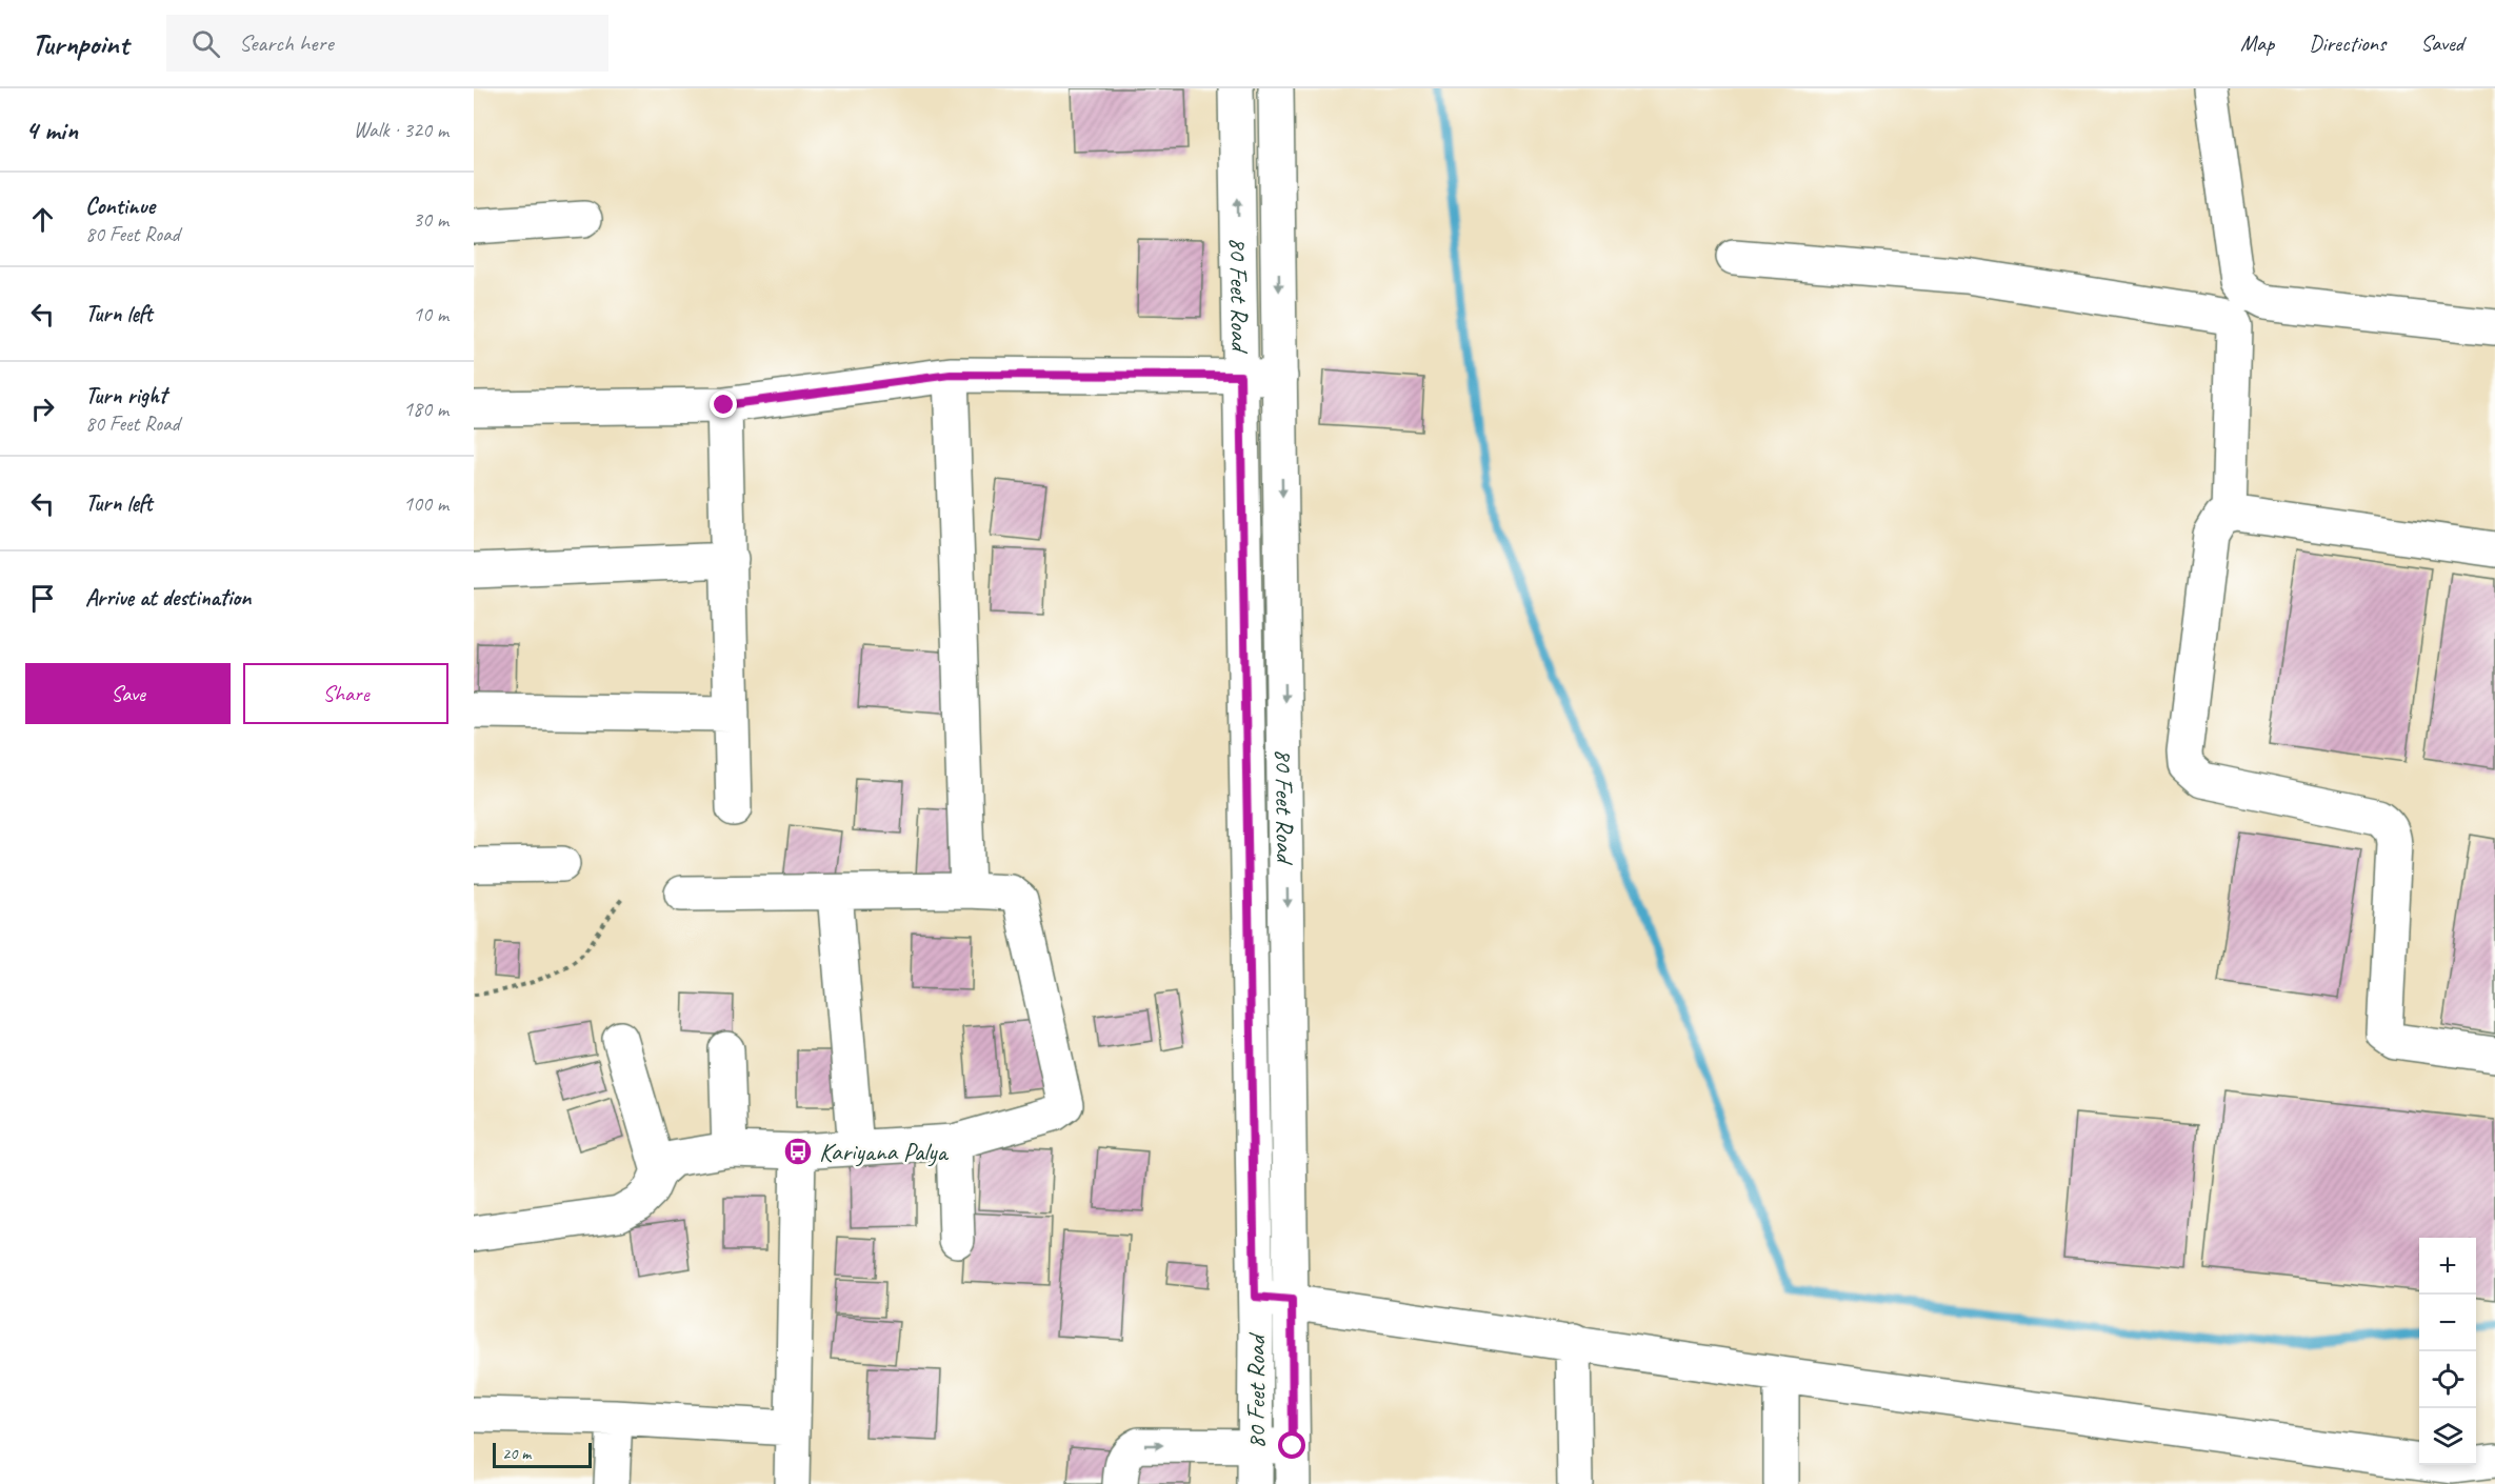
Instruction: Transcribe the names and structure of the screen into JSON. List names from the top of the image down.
{
  "streets": {
    "street": ["80 Feet Road"]
  },
  "places": {
    "bus stop": ["Kariyana Palya"]
  },
  "scale_bar": "20 m",
  "page": {
    "header": "Turnpoint",
    "search": "Search here",
    "nav": ["Map", "Directions", "Saved"],
    "heading": ["4 min", "Walk · 320 m"],
    "list": [
      ["Continue", "80 Feet Road", "30 m"],
      ["Turn left", "10 m"],
      ["Turn right", "80 Feet Road", "180 m"],
      ["Turn left", "100 m"],
      "Arrive at destination"
    ],
    "buttons": ["Save", "Share"],
    "map_buttons": ["+", "−"],
    "scale": "20 m"
  }
}
